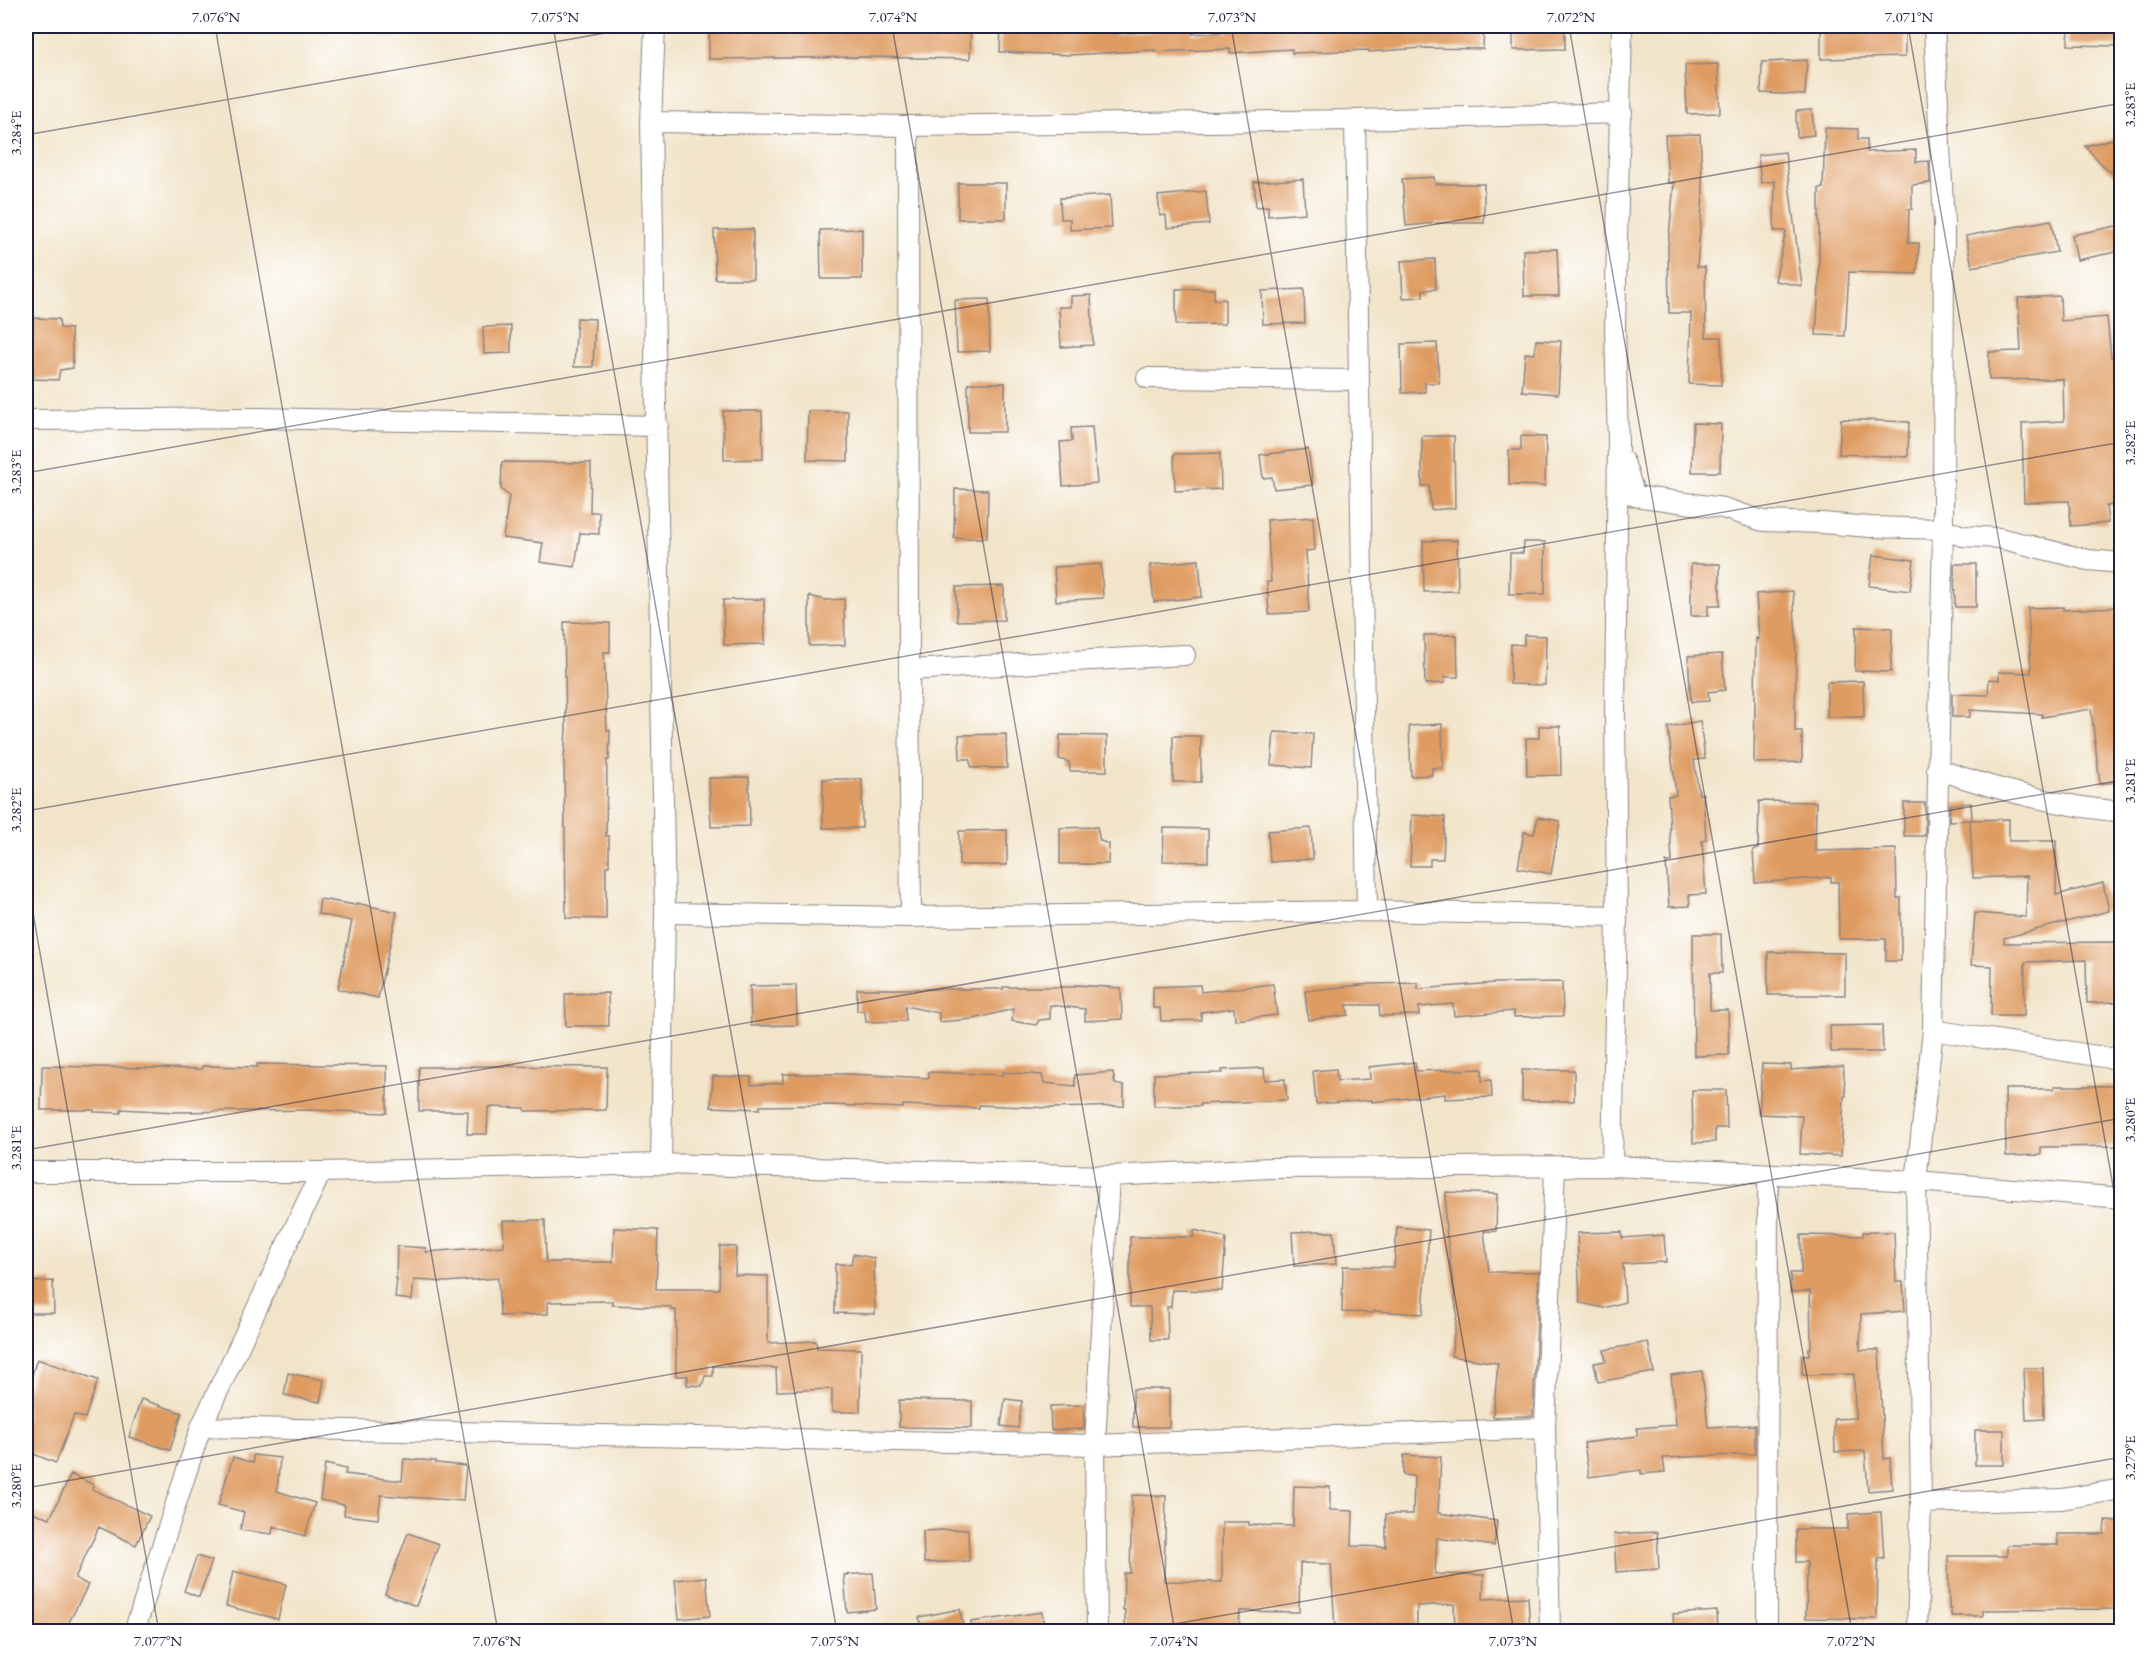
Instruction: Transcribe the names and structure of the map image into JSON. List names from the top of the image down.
{
  "coordinates": [
    "7.076°N",
    "7.075°N",
    "7.074°N",
    "7.073°N",
    "7.072°N",
    "7.071°N",
    "3.283°E",
    "3.284°E",
    "3.282°E",
    "3.281°E",
    "3.280°E",
    "3.279°E",
    "7.077°N"
  ]
}
